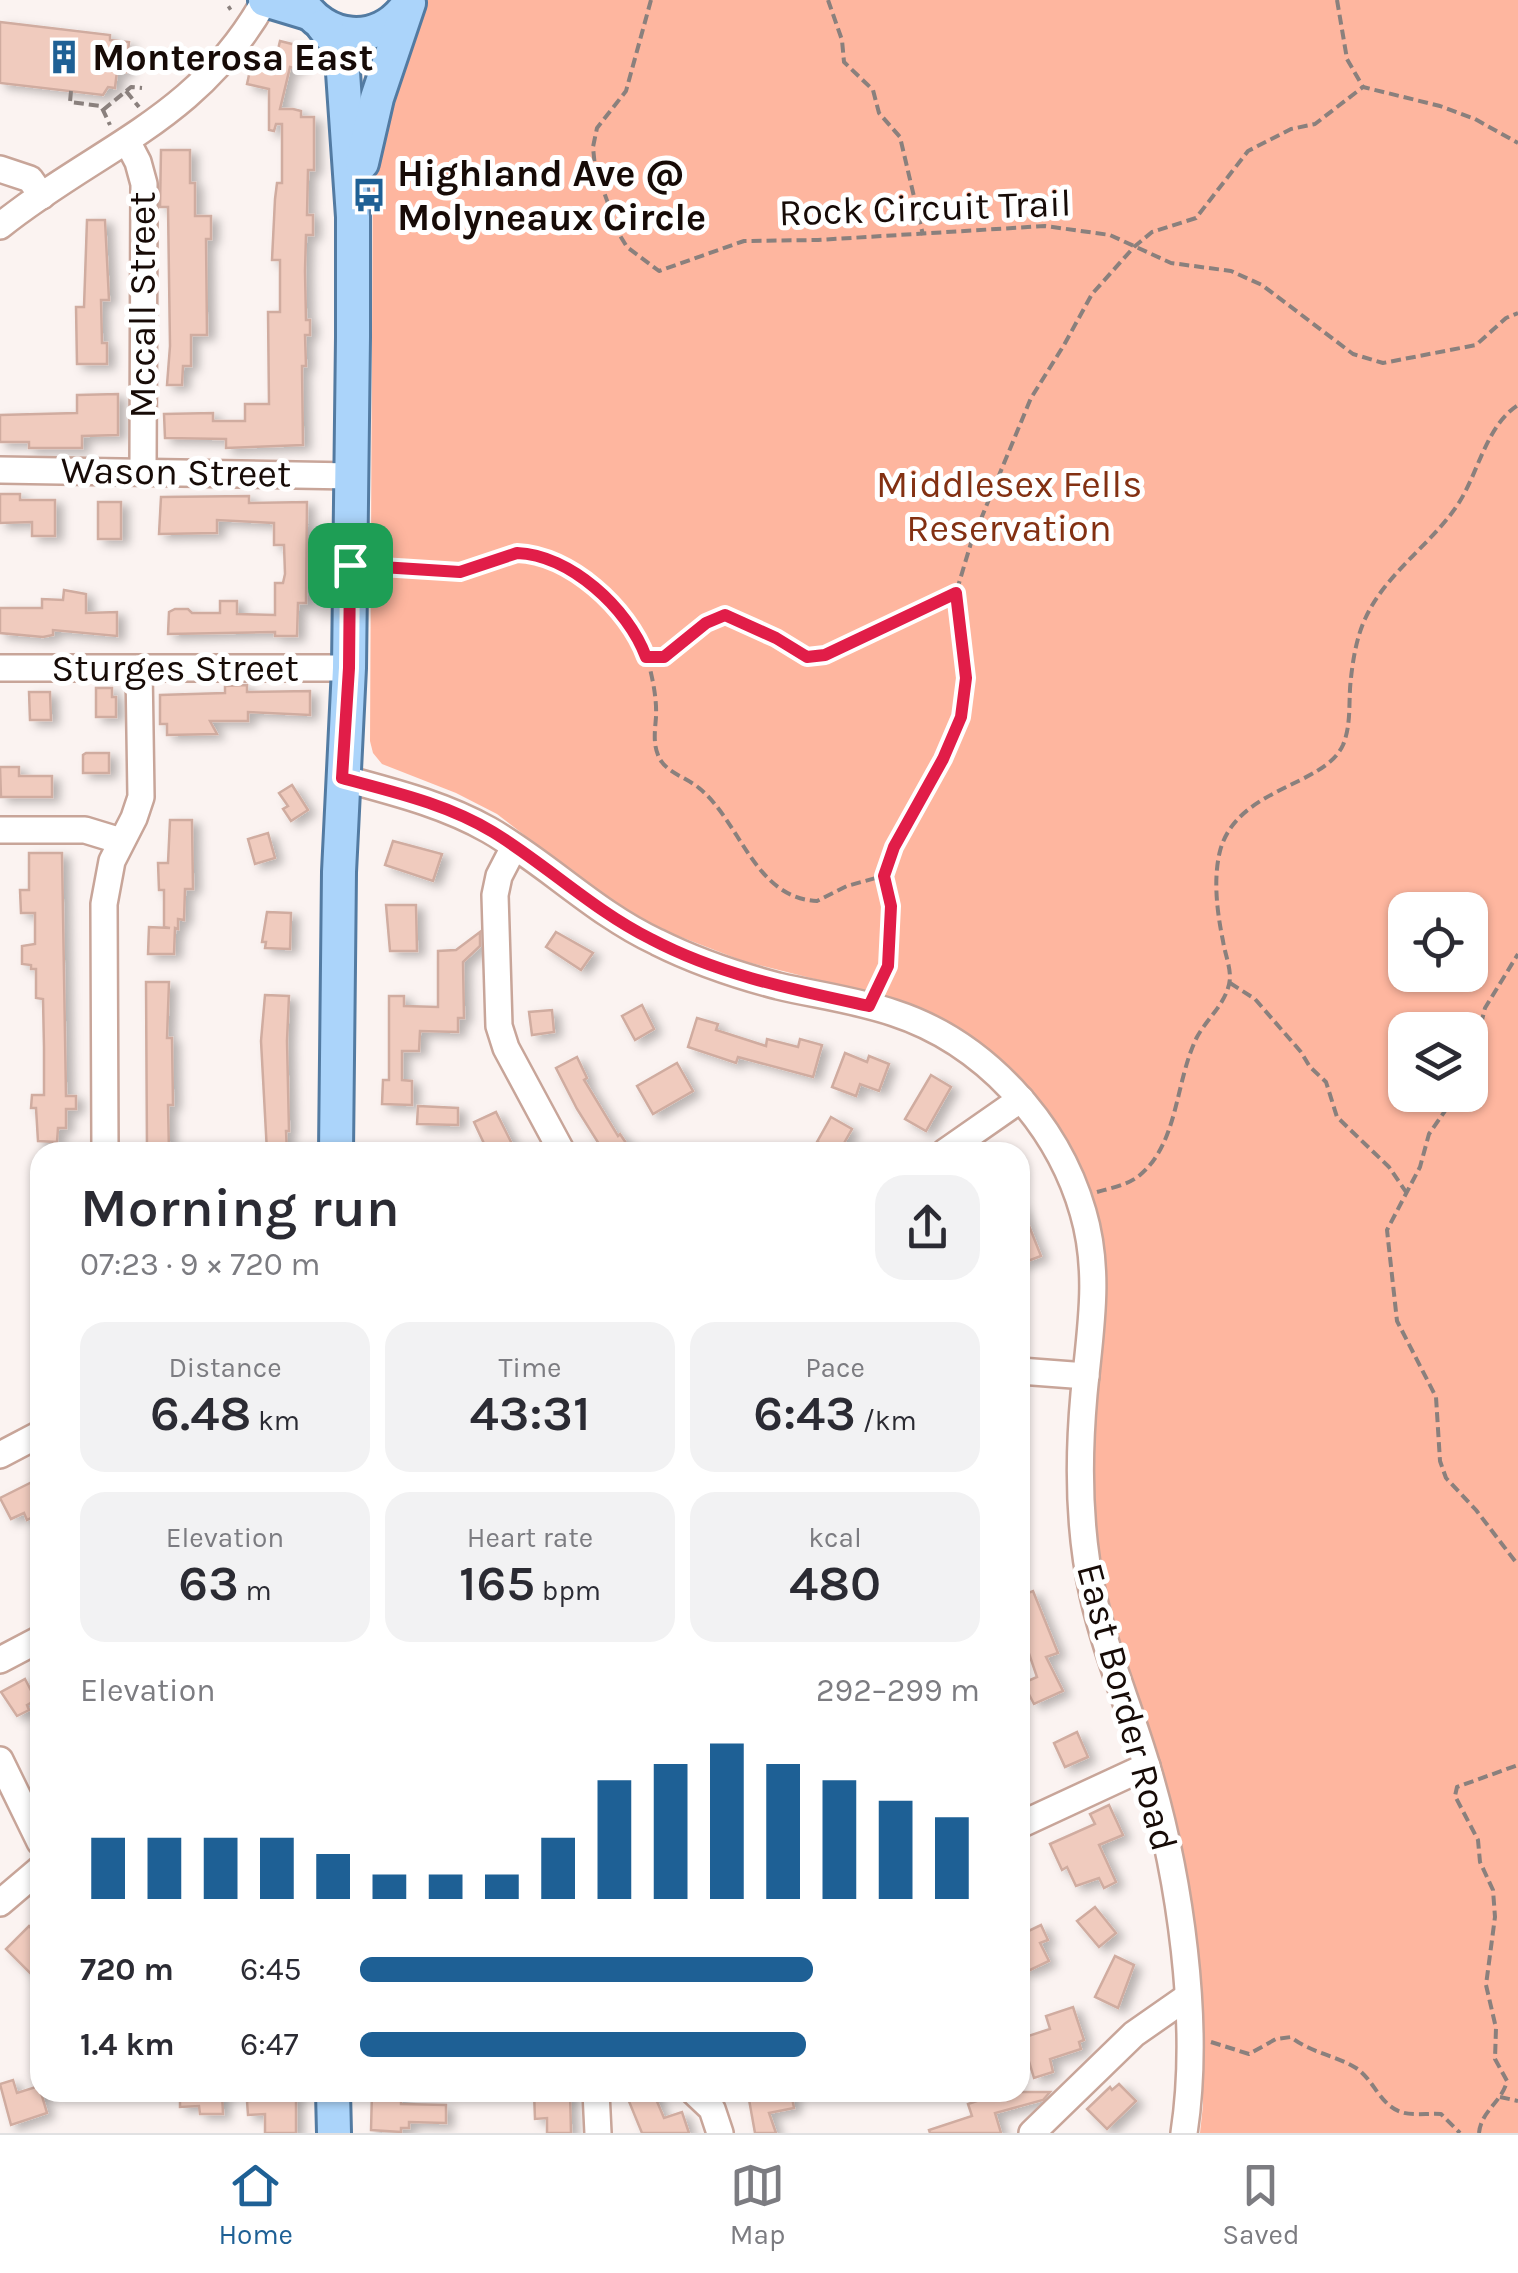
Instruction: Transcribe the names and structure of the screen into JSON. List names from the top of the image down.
{
  "streets": {
    "street": [
      "Mccall Street",
      "Wason Street",
      "Sturges Street",
      "East Border Road"
    ],
    "path": ["Rock Circuit Trail"]
  },
  "crossings": [
    ["Mccall Street", "Wason Street"]
  ],
  "parks": ["Middlesex Fells Reservation"],
  "places": {
    "building": ["Monterosa East"],
    "bus stop": ["Highland Ave @ Molyneaux Circle"]
  },
  "page": {
    "heading": ["Morning run", "07:23 · 9 × 720 m"],
    "stats": [
      ["Distance", "6.48 km"],
      ["Time", "43:31"],
      ["Pace", "6:43 /km"],
      ["Elevation", "63 m"],
      ["Heart rate", "165 bpm"],
      ["kcal", "480"]
    ],
    "chart": ["Elevation", "292–299 m"],
    "list": [
      {
        "name": "720 m",
        "note": "6:45"
      },
      {
        "name": "1.4 km",
        "note": "6:47"
      }
    ],
    "tabs": ["Home", "Map", "Saved"]
  }
}
